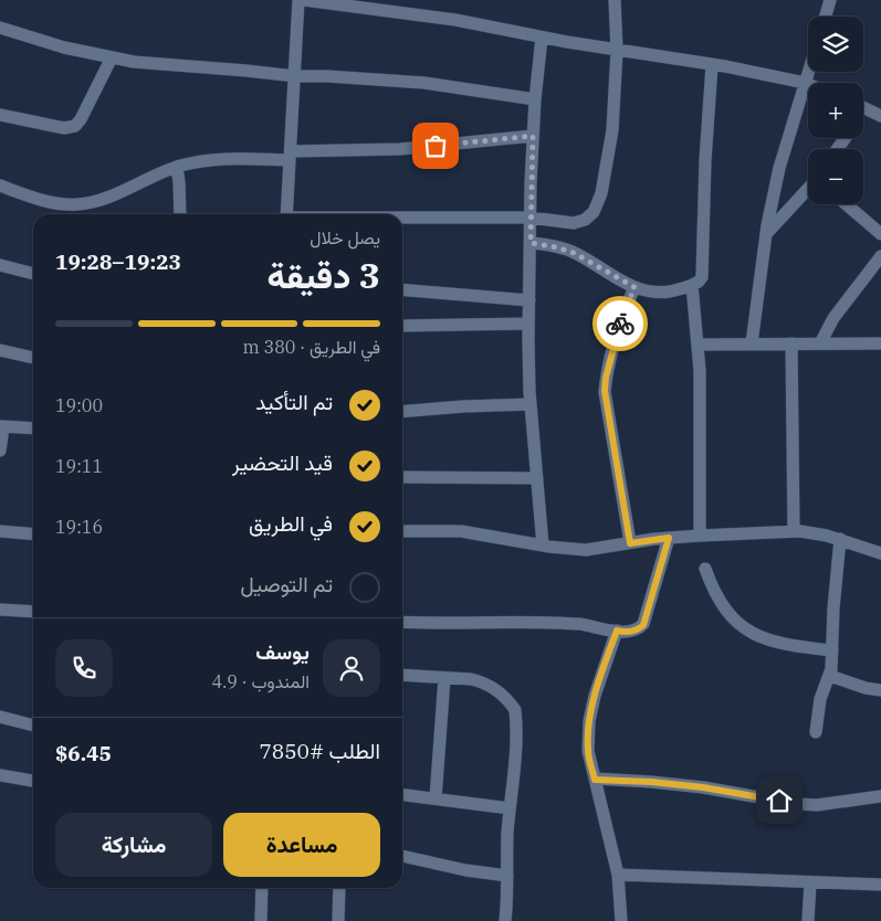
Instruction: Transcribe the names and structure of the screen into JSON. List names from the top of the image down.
{
  "page": {
    "map_buttons": ["+", "−"],
    "heading": ["3 دقيقة", "يصل خلال", "19:23–19:28"],
    "panel": [
      "يوسف",
      "المندوب · 4.9",
      "الطلب #7850",
      "$6.45"
    ],
    "bar": "في الطريق · 380 m",
    "list": [
      ["تم التأكيد", "19:00"],
      ["قيد التحضير", "19:11"],
      ["في الطريق", "19:16"],
      "تم التوصيل"
    ],
    "buttons": ["مساعدة", "مشاركة"]
  }
}
